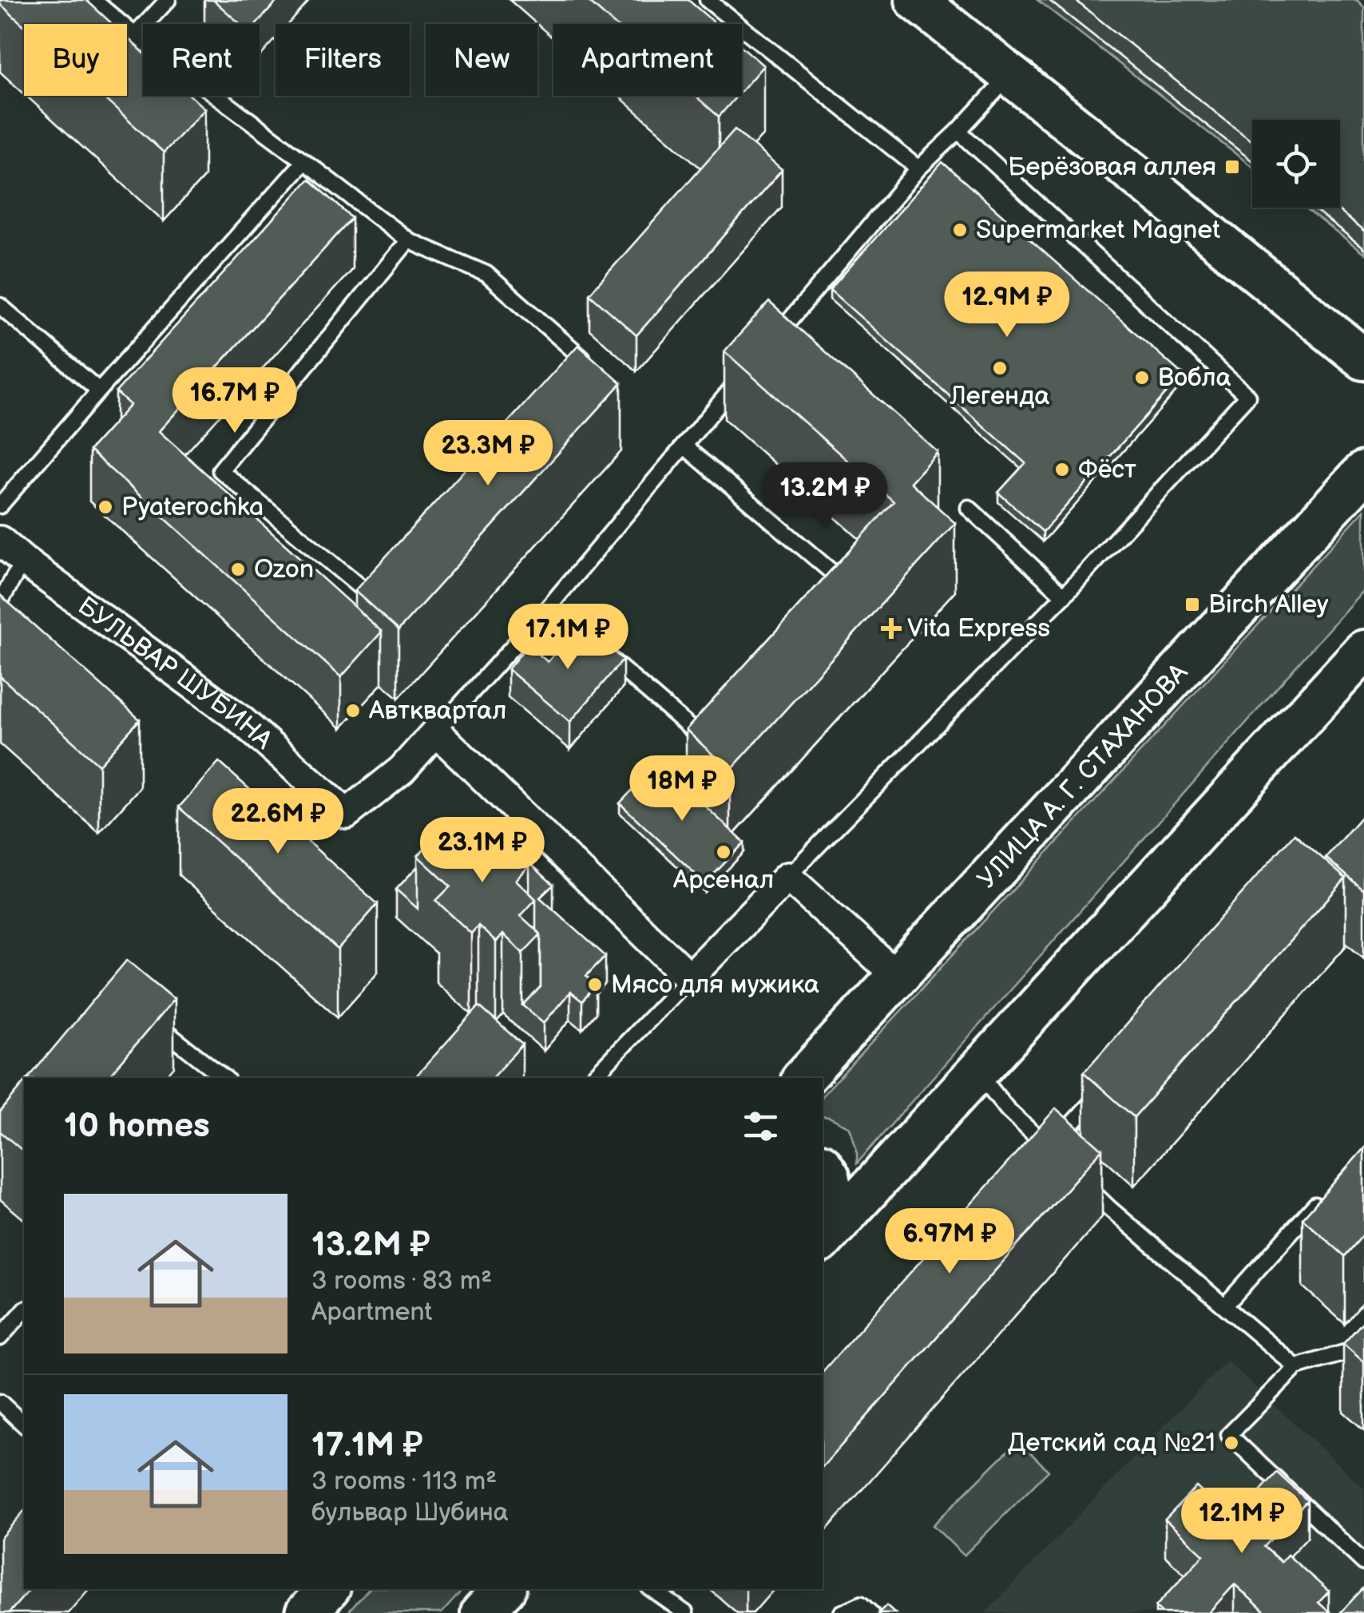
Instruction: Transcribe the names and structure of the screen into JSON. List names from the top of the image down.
{
  "streets": {
    "main road": ["УЛИЦА А. Г. СТАХАНОВА"],
    "street": ["БУЛЬВАР ШУБИНА"]
  },
  "places": {
    "transit": ["Берёзовая аллея", "Birch Alley"],
    "other": [
      "Supermarket Magnet",
      "Легенда",
      "Вобла",
      "Фёст",
      "Pyaterochka",
      "Ozon",
      "Автквартал",
      "Арсенал",
      "Мясо для мужика",
      "Детский сад №21"
    ],
    "health": ["Vita Express"]
  },
  "page": {
    "chip": [
      "Buy",
      "Rent",
      "Filters",
      "New",
      "Apartment"
    ],
    "price": [
      "12.9M ₽",
      "16.7M ₽",
      "23.3M ₽",
      "13.2M ₽",
      "17.1M ₽",
      "18M ₽",
      "22.6M ₽",
      "23.1M ₽",
      "6.97M ₽",
      "12.1M ₽"
    ],
    "heading": "10 homes",
    "list": [
      {
        "name": "13.2M ₽",
        "note": "3 rooms · 83 m² · Apartment"
      },
      {
        "name": "17.1M ₽",
        "note": "3 rooms · 113 m² · бульвар Шубина"
      }
    ]
  }
}
